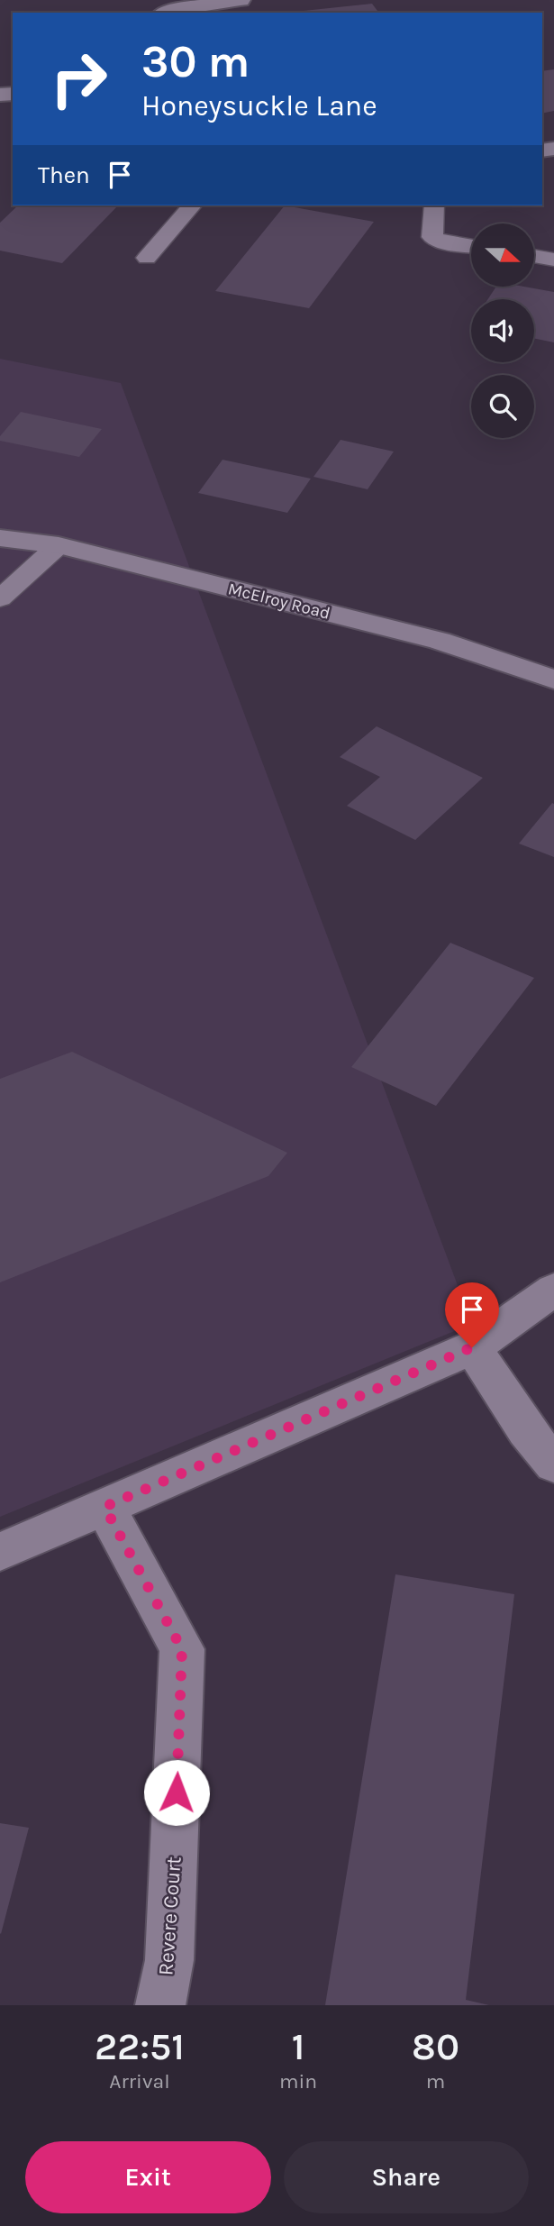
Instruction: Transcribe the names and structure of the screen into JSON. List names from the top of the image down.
{
  "streets": {
    "street": ["McElroy Road", "Revere Court"]
  },
  "north": "right",
  "page": {
    "turn": ["30 m", "Honeysuckle Lane"],
    "then": "Then",
    "eta": [
      "22:51",
      "Arrival",
      "1",
      "min",
      "80",
      "m"
    ],
    "buttons": ["Exit", "Share"]
  }
}
